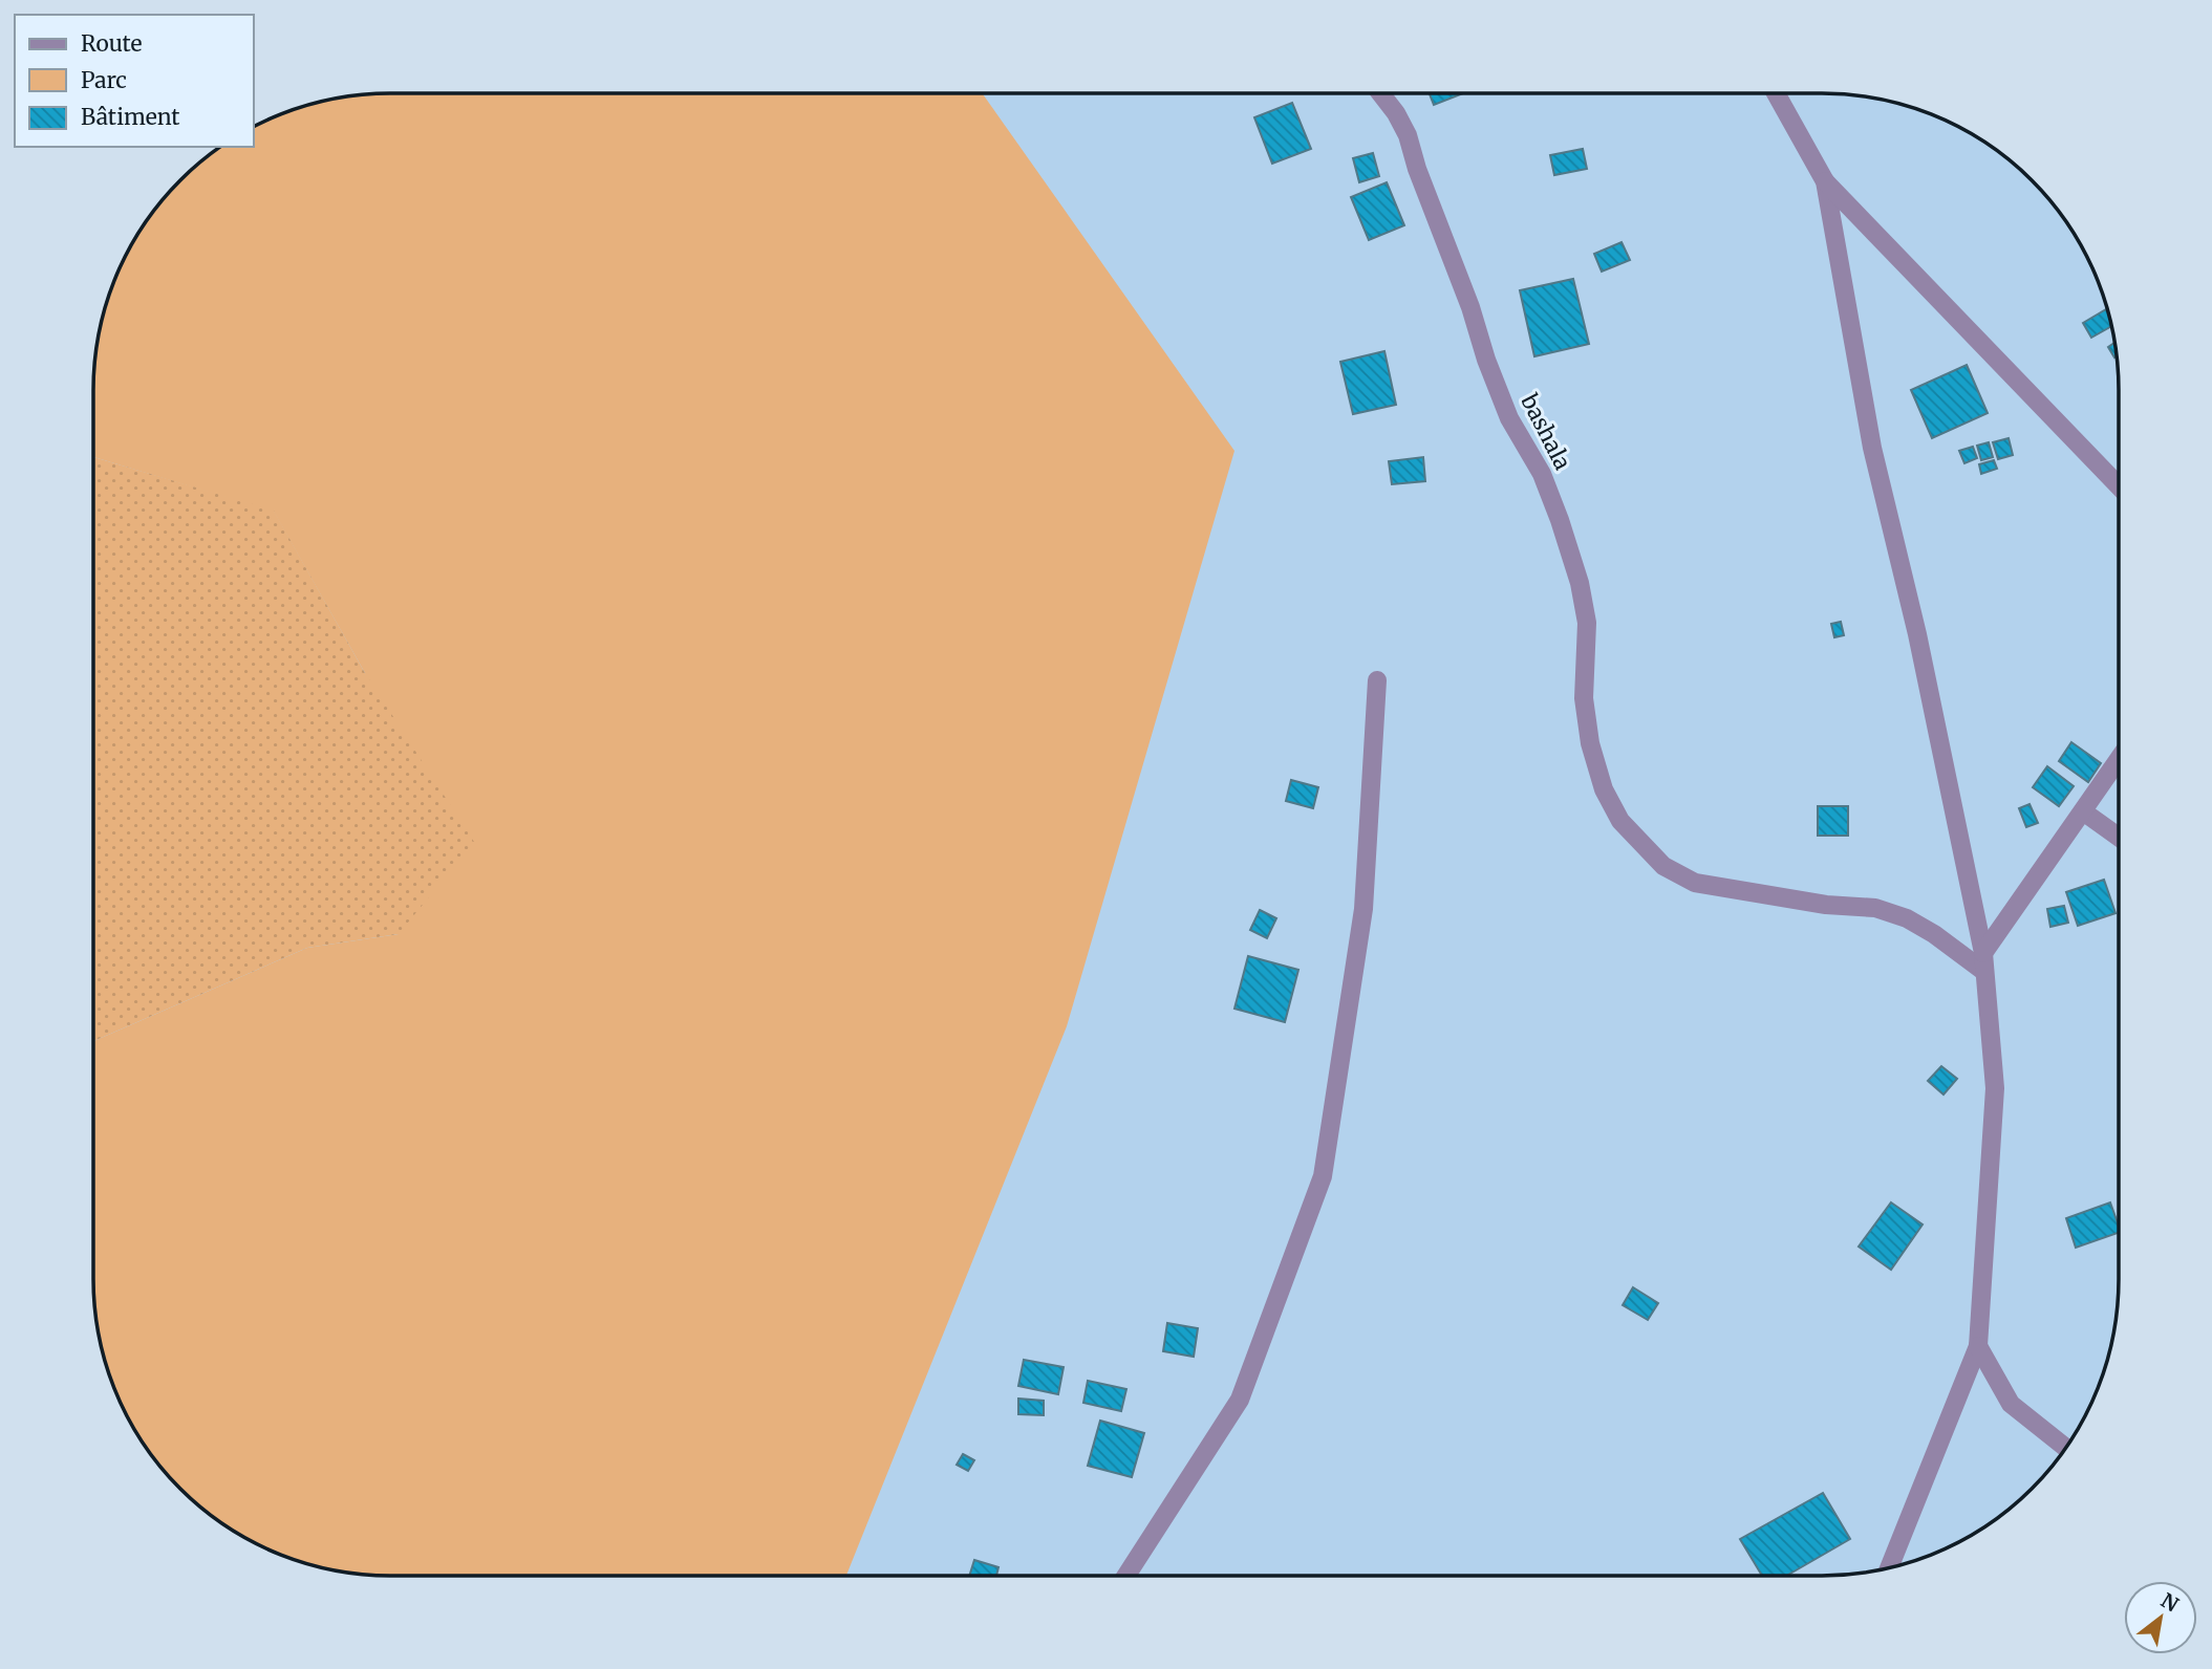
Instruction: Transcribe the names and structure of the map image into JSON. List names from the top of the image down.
{
  "streets": {
    "street": ["bashala"]
  },
  "legend": ["Route", "Parc", "Bâtiment"],
  "north": "top right"
}
